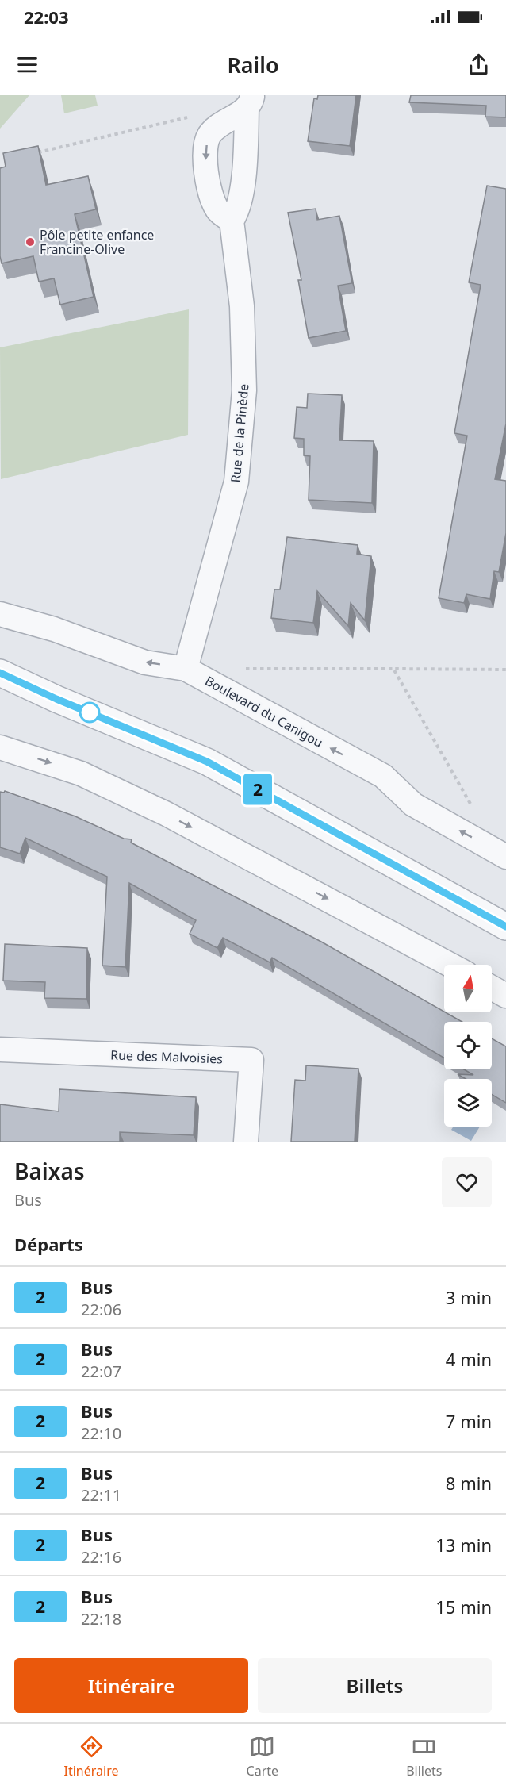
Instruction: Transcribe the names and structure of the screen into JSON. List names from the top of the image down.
{
  "streets": {
    "street": ["Rue de la Pinède", "Boulevard du Canigou", "Rue des Malvoisies"]
  },
  "crossings": [
    ["Rue de la Pinède", "Boulevard du Canigou"]
  ],
  "places": ["Pôle petite enfance Francine-Olive"],
  "lines": ["bus line 2"],
  "north": "top",
  "page": {
    "status": "22:03",
    "header": "Railo",
    "on_map": "2",
    "heading": [
      ["Baixas", "Bus"],
      "Départs"
    ],
    "list": [
      {
        "mark": "2",
        "name": "Bus",
        "note": "22:06",
        "value": "3 min"
      },
      {
        "mark": "2",
        "name": "Bus",
        "note": "22:07",
        "value": "4 min"
      },
      {
        "mark": "2",
        "name": "Bus",
        "note": "22:10",
        "value": "7 min"
      },
      {
        "mark": "2",
        "name": "Bus",
        "note": "22:11",
        "value": "8 min"
      },
      {
        "mark": "2",
        "name": "Bus",
        "note": "22:16",
        "value": "13 min"
      },
      {
        "mark": "2",
        "name": "Bus",
        "note": "22:18",
        "value": "15 min"
      }
    ],
    "buttons": ["Itinéraire", "Billets"],
    "tabs": ["Itinéraire", "Carte", "Billets"]
  }
}
